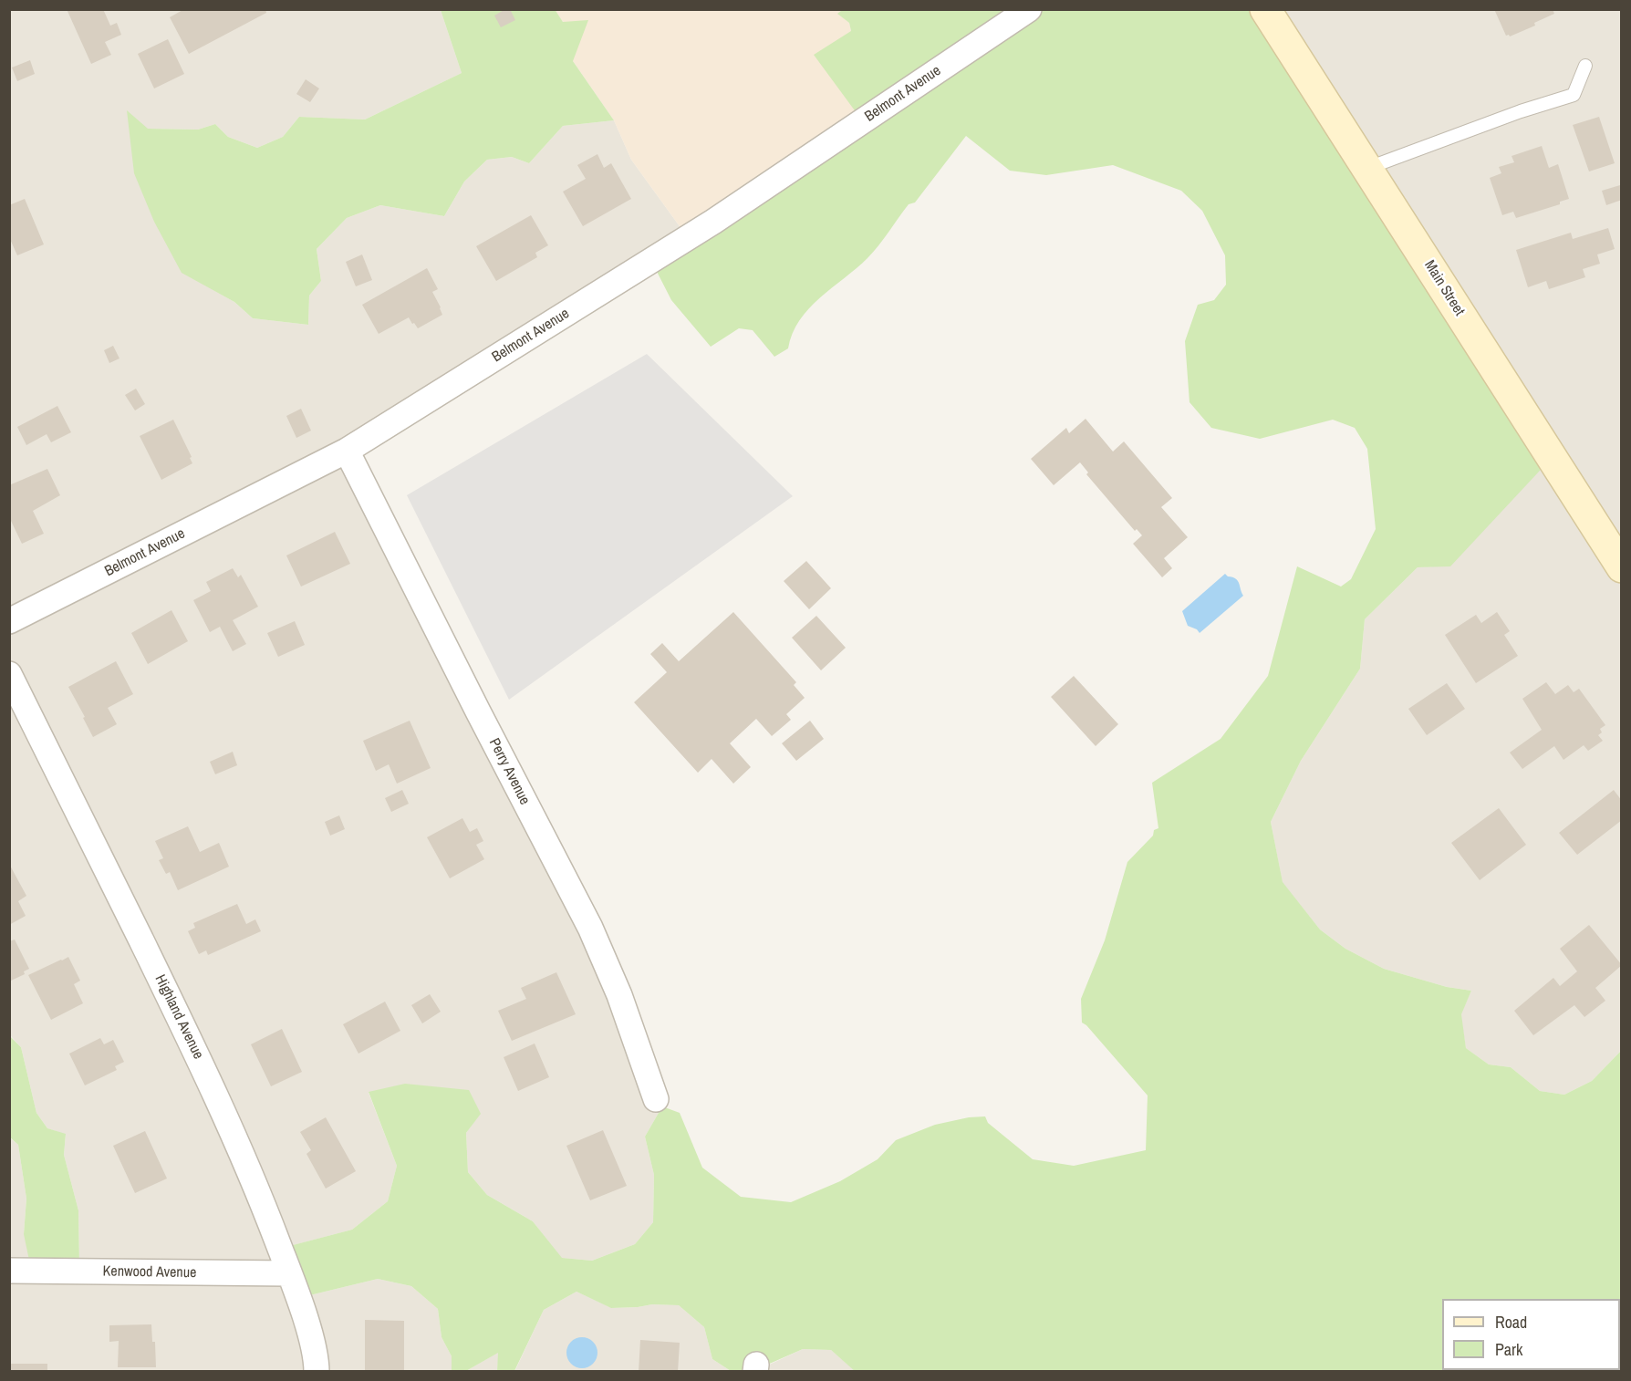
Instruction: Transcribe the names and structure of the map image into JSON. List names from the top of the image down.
{
  "streets": {
    "main road": ["Main Street"],
    "street": [
      "Belmont Avenue",
      "Perry Avenue",
      "Highland Avenue",
      "Kenwood Avenue"
    ]
  },
  "crossings": [
    ["Belmont Avenue", "Perry Avenue"],
    ["Highland Avenue", "Kenwood Avenue"]
  ],
  "legend": ["Road", "Park"]
}
